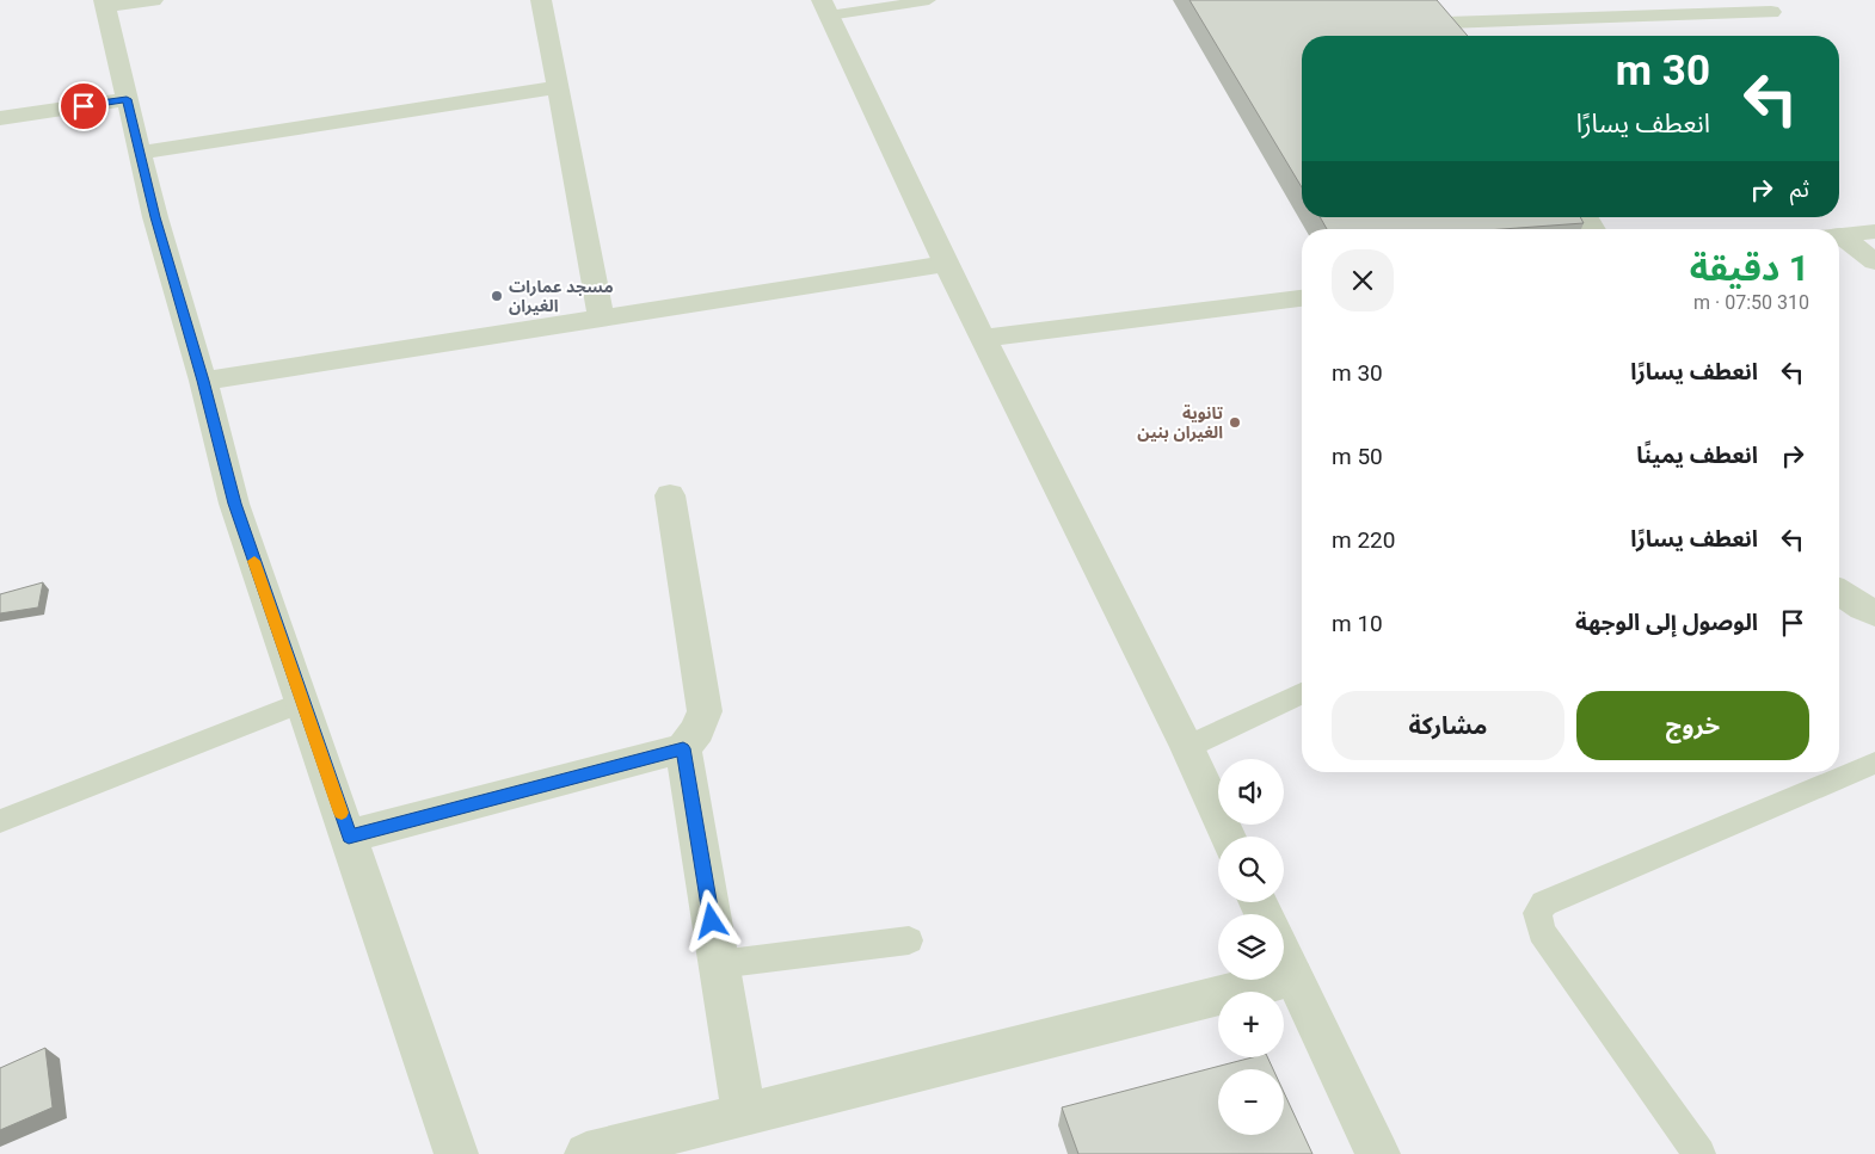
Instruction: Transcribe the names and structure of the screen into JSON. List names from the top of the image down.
{
  "places": ["مسجد عمارات الغيران", "تانوية الغيران بنين"],
  "page": {
    "turn": ["30 m", "انعطف يسارًا"],
    "then": "ثم",
    "heading": ["1 دقيقة", "310 m · 07:50"],
    "list": [
      {
        "name": "انعطف يسارًا",
        "value": "30 m"
      },
      {
        "name": "انعطف يمينًا",
        "value": "50 m"
      },
      {
        "name": "انعطف يسارًا",
        "value": "220 m"
      },
      {
        "name": "الوصول إلى الوجهة",
        "value": "10 m"
      }
    ],
    "buttons": ["خروج", "مشاركة"],
    "map_buttons": ["+", "−"]
  }
}
